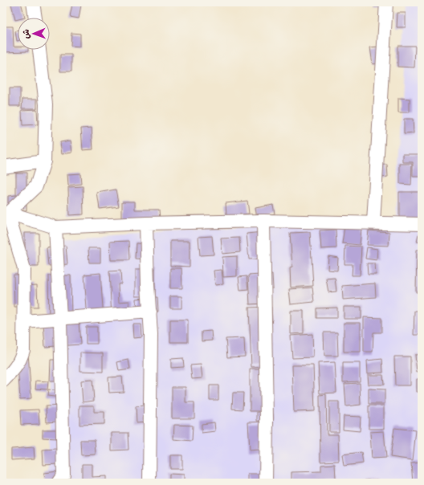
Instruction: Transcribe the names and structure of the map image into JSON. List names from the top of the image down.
{
  "north": "left"
}
